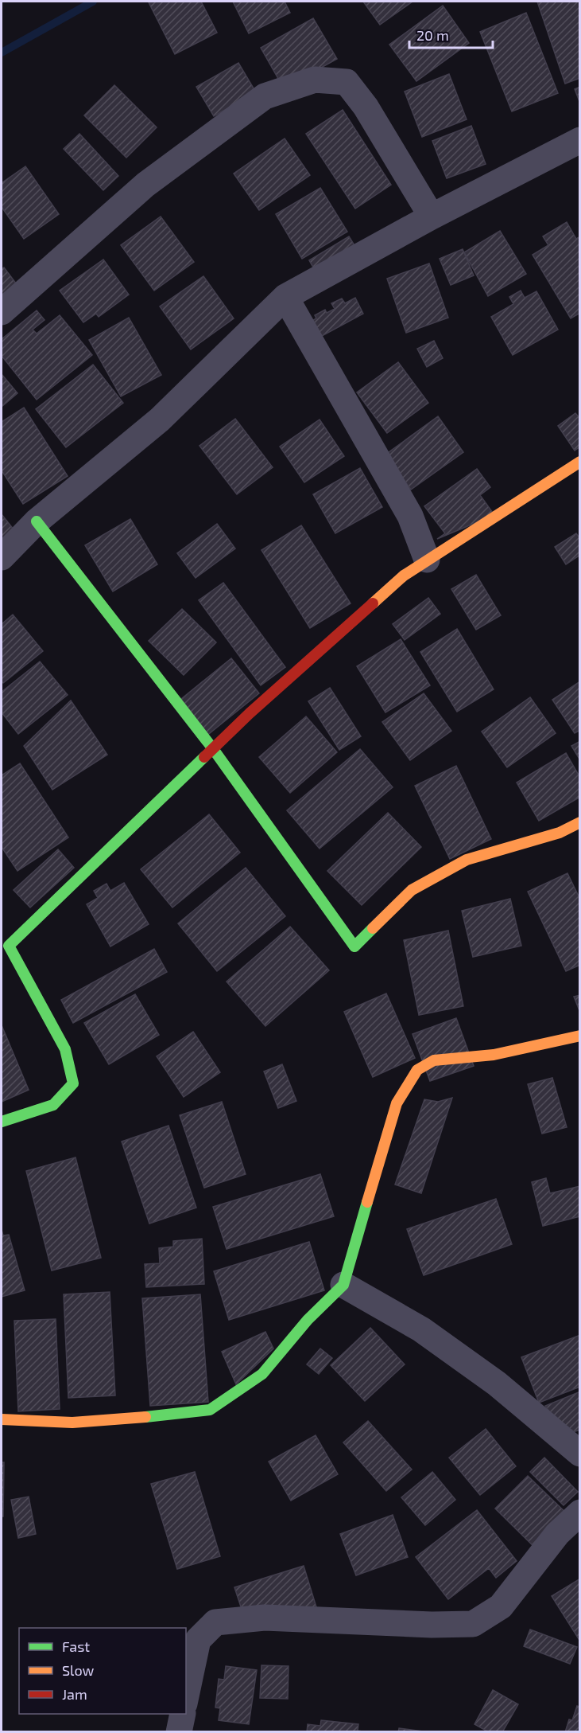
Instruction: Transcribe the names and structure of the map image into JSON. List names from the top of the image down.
{
  "legend": ["Fast", "Slow", "Jam"],
  "scale_bar": "20 m"
}
